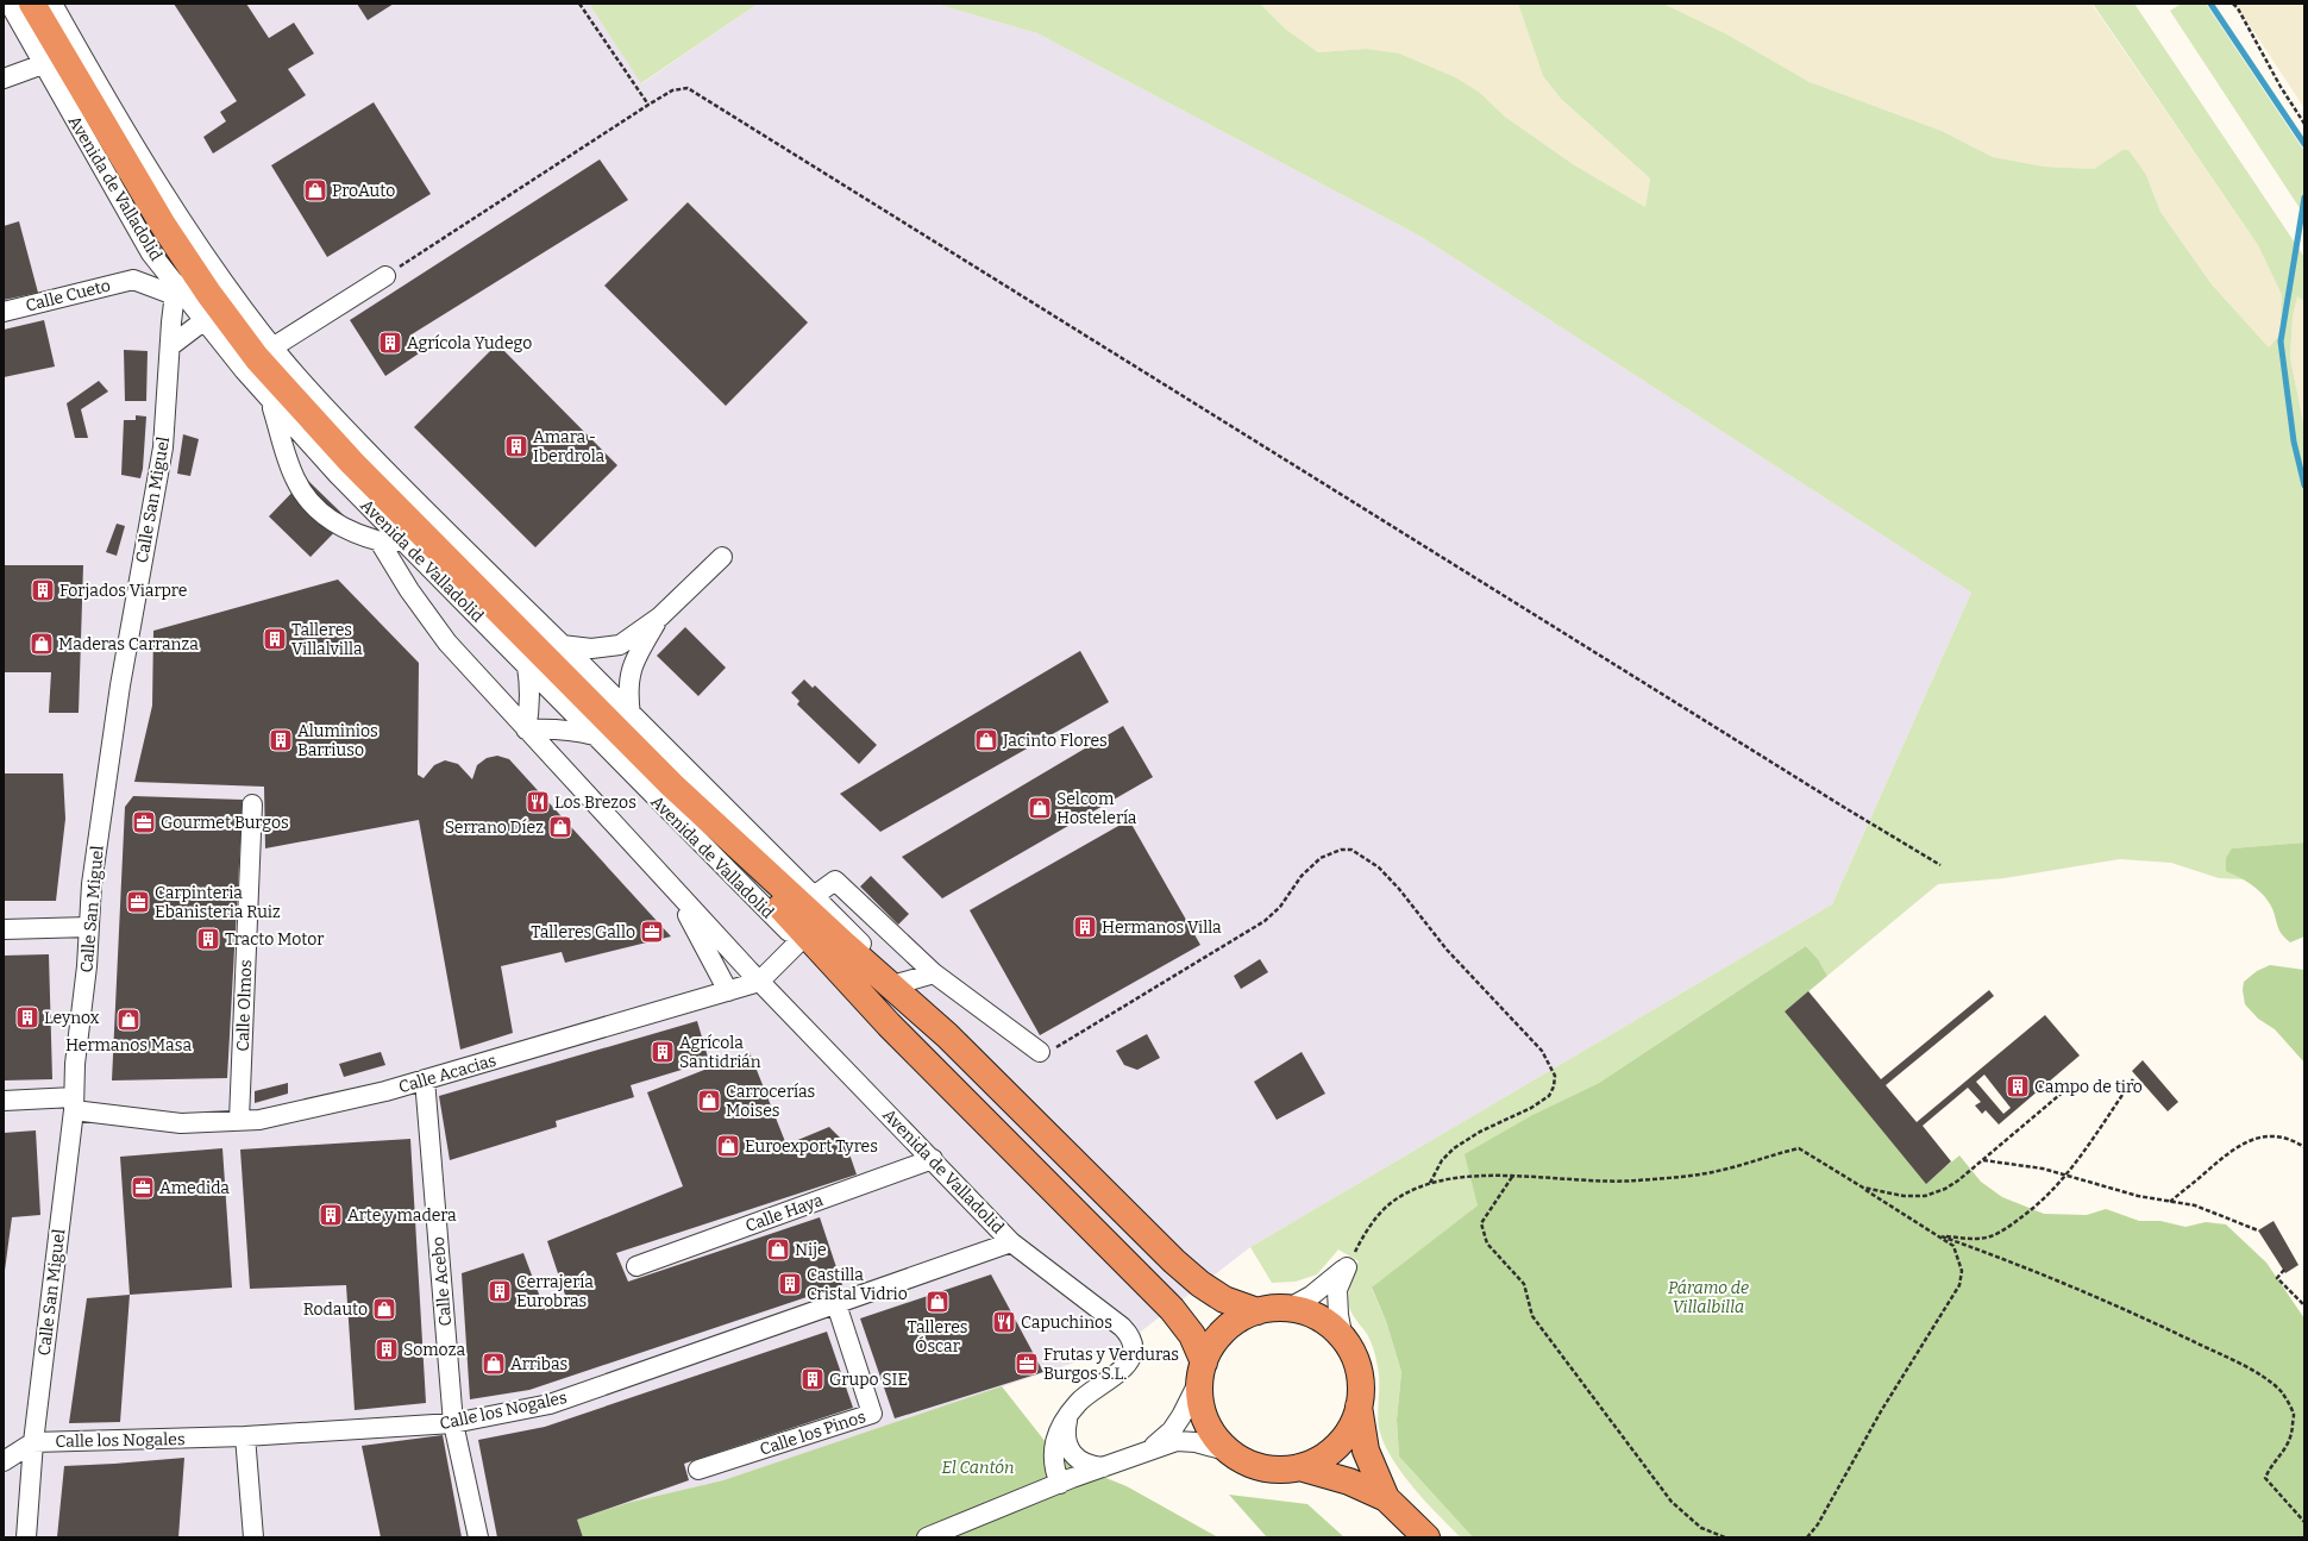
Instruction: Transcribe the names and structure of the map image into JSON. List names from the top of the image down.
{
  "streets": {
    "highway": ["Avenida de Valladolid"],
    "street": [
      "Calle Cueto",
      "Calle San Miguel",
      "Calle Olmos",
      "Calle Acacias",
      "Calle Haya",
      "Calle Acebo",
      "Calle los Nogales",
      "Calle los Pinos"
    ]
  },
  "crossings": [
    ["Avenida de Valladolid", "Calle San Miguel"],
    ["Avenida de Valladolid", "Calle Acacias"],
    ["Avenida de Valladolid", "Calle Haya"],
    ["Avenida de Valladolid", "Calle los Nogales"],
    ["Calle San Miguel", "Calle Acacias"],
    ["Calle San Miguel", "Calle los Nogales"],
    ["Calle Olmos", "Calle Acacias"],
    ["Calle Acacias", "Calle Acebo"],
    ["Calle Acebo", "Calle los Nogales"],
    ["Calle los Nogales", "Calle los Pinos"]
  ],
  "parks": ["Páramo de Villalbilla", "El Cantón"],
  "places": {
    "shop": [
      "ProAuto",
      "Maderas Carranza",
      "Jacinto Flores",
      "Selcom Hostelería",
      "Serrano Díez",
      "Hermanos Masa",
      "Carrocerías Moises",
      "Euroexport Tyres",
      "Nije",
      "Talleres Óscar",
      "Rodauto",
      "Arribas"
    ],
    "building": [
      "Agrícola Yudego",
      "Amara - Iberdrola",
      "Forjados Viarpre",
      "Talleres Villalvilla",
      "Aluminios Barriuso",
      "Hermanos Villa",
      "Tracto Motor",
      "Leynox",
      "Agrícola Santidrián",
      "Campo de tiro",
      "Arte y madera",
      "Castilla Cristal Vidrio",
      "Cerrajería Eurobras",
      "Somoza",
      "Grupo SIE"
    ],
    "restaurant": ["Los Brezos", "Capuchinos"],
    "office": [
      "Gourmet Burgos",
      "Carpinteria Ebanisteria Ruiz",
      "Talleres Gallo",
      "Amedida",
      "Frutas y Verduras Burgos S.L."
    ]
  }
}
